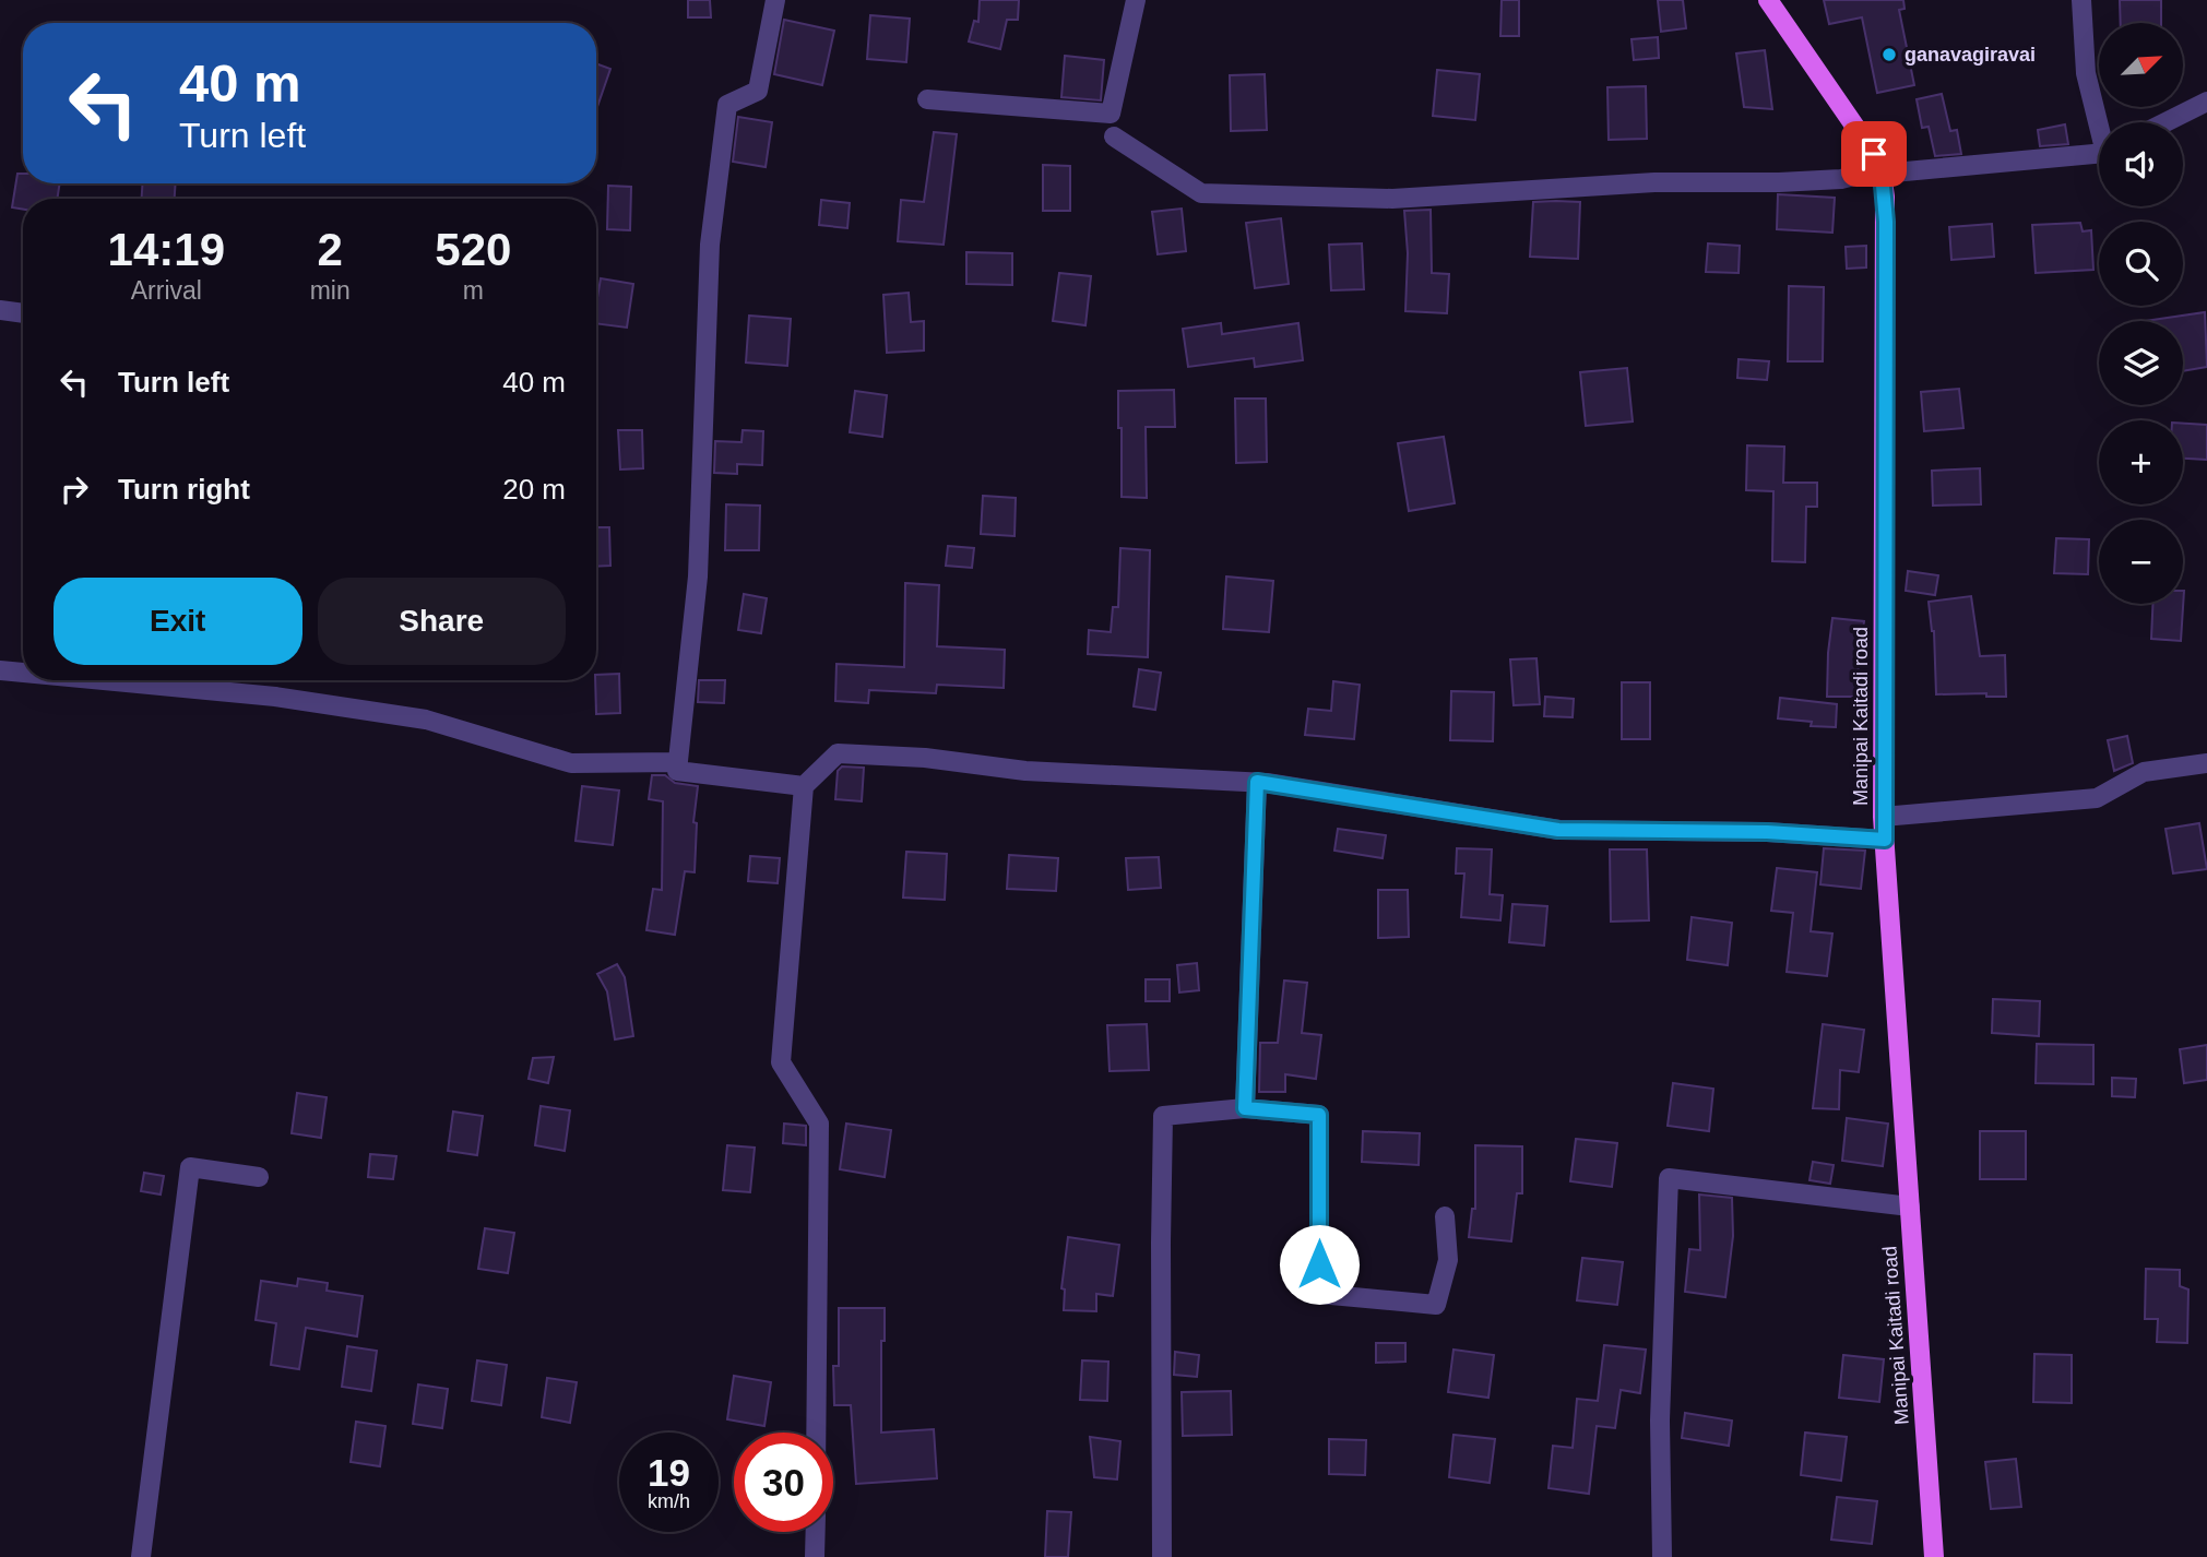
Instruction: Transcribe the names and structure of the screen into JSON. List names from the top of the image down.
{
  "streets": {
    "main road": ["Manipai Kaitadi road"]
  },
  "places": ["ganavagiravai"],
  "north": "top right",
  "page": {
    "map_buttons": ["+", "−"],
    "turn": ["40 m", "Turn left"],
    "eta": [
      "14:19",
      "Arrival",
      "2",
      "min",
      "520",
      "m"
    ],
    "list": [
      {
        "name": "Turn left",
        "value": "40 m"
      },
      {
        "name": "Turn right",
        "value": "20 m"
      }
    ],
    "buttons": ["Exit", "Share"],
    "speed": "19 km/h",
    "limit": "30"
  }
}
